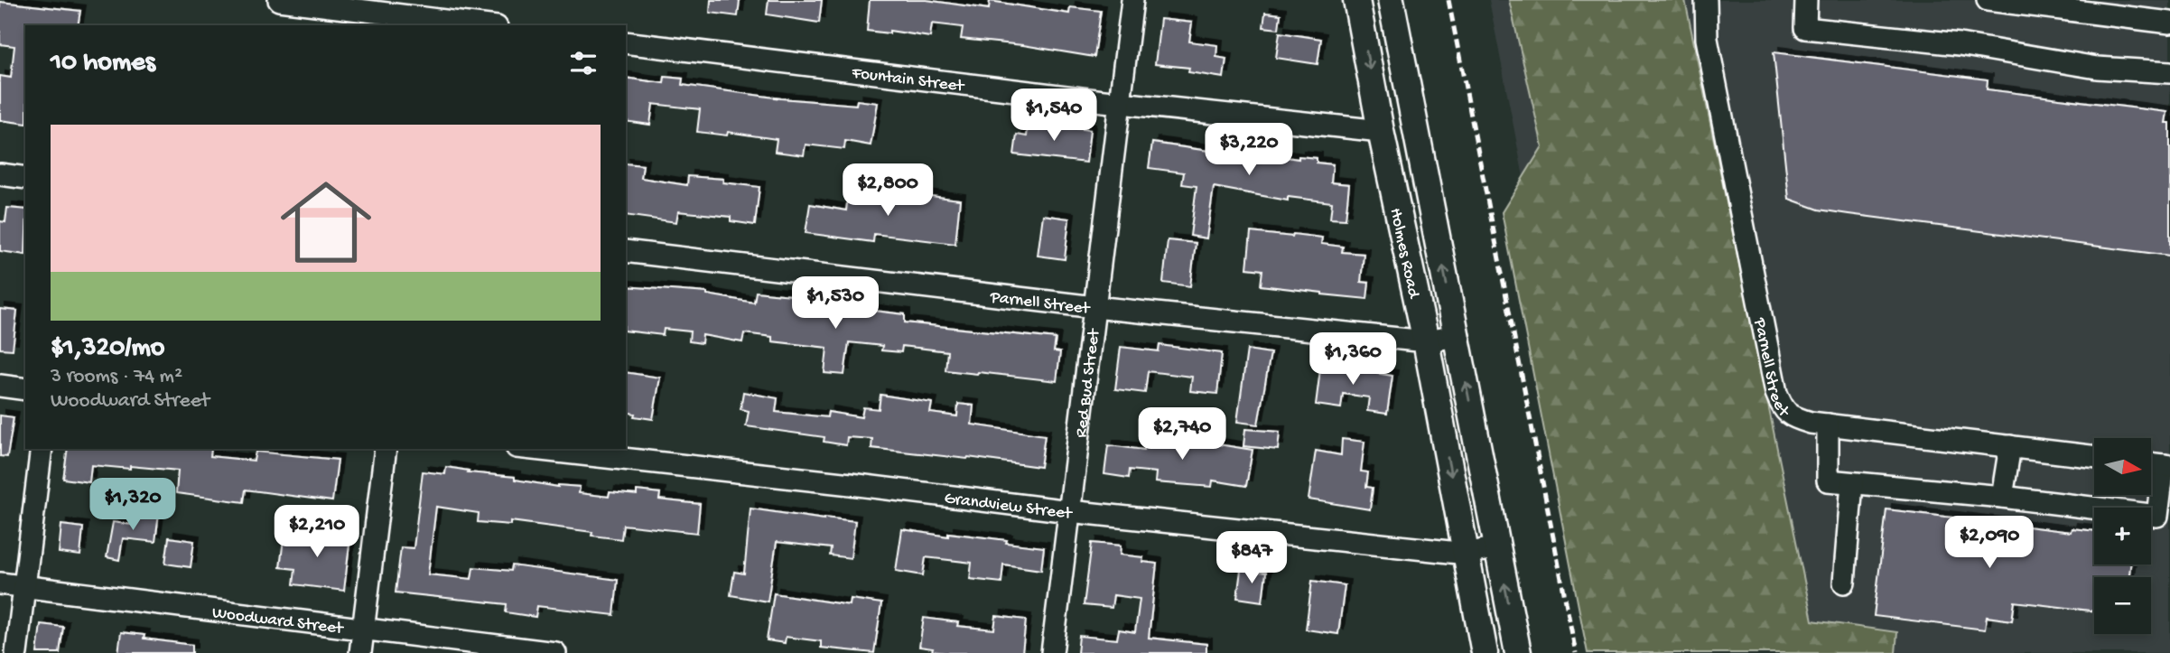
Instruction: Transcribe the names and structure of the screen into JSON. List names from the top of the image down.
{
  "streets": {
    "main road": ["Holmes Road"],
    "street": [
      "Fountain Street",
      "Parnell Street",
      "Red Bud Street",
      "Grandview Street",
      "Woodward Street"
    ]
  },
  "crossings": [
    ["Fountain Street", "Holmes Road"],
    ["Fountain Street", "Red Bud Street"],
    ["Holmes Road", "Parnell Street"],
    ["Holmes Road", "Grandview Street"],
    ["Parnell Street", "Red Bud Street"],
    ["Red Bud Street", "Grandview Street"]
  ],
  "north": "right",
  "page": {
    "heading": "10 homes",
    "price": [
      "$1,540",
      "$3,220",
      "$2,800",
      "$1,530",
      "$1,360",
      "$2,740",
      "$1,320",
      "$2,210",
      "$2,090",
      "$847"
    ],
    "list": [
      {
        "name": "$1,320/mo",
        "note": "3 rooms · 74 m² · Woodward Street"
      }
    ],
    "map_buttons": ["+", "−"]
  }
}
